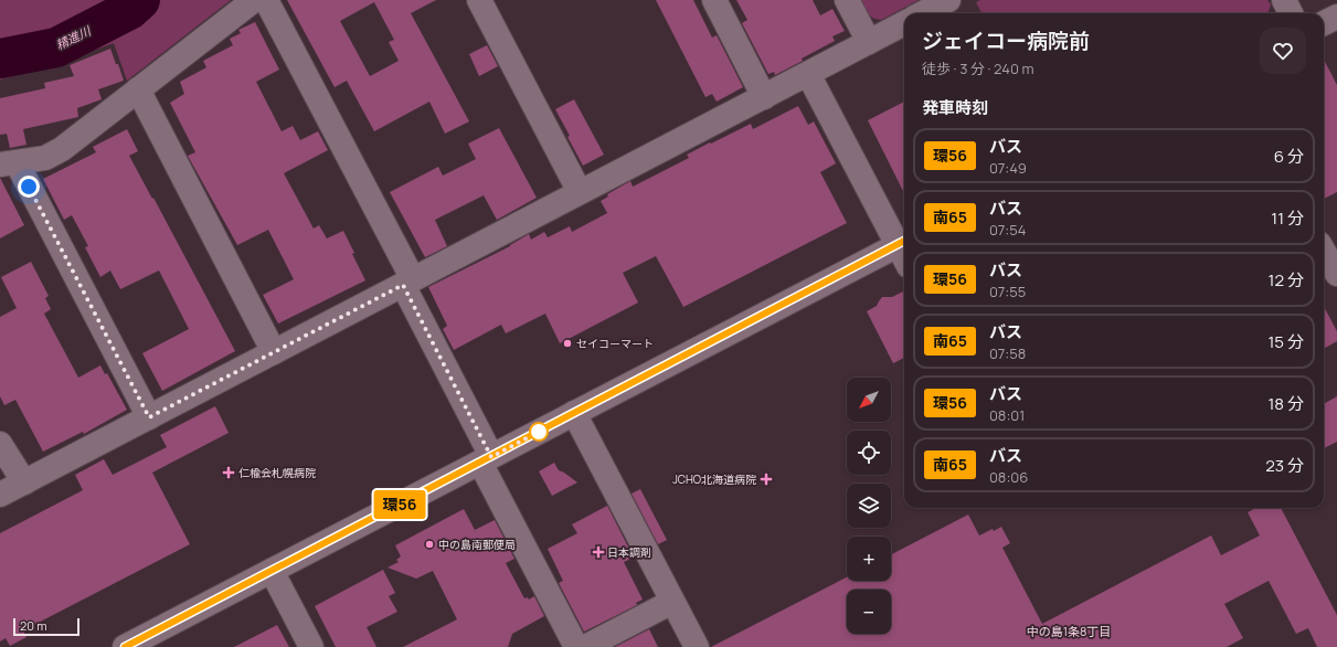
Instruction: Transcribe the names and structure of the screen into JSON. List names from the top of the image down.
{
  "districts": ["中の島1条8丁目"],
  "water": ["精進川"],
  "places": {
    "other": ["セイコーマート", "中の島南郵便局"],
    "health": ["仁楡会札幌病院", "JCHO北海道病院", "日本調剤"]
  },
  "lines": ["bus line 環56"],
  "scale_bar": "20 m",
  "north": "bottom left",
  "page": {
    "on_map": "環56",
    "heading": [
      ["ジェイコー病院前", "徒歩 · 3 分 · 240 m"],
      "発車時刻"
    ],
    "list": [
      {
        "mark": "環56",
        "name": "バス",
        "note": "07:49",
        "value": "6 分"
      },
      {
        "mark": "南65",
        "name": "バス",
        "note": "07:54",
        "value": "11 分"
      },
      {
        "mark": "環56",
        "name": "バス",
        "note": "07:55",
        "value": "12 分"
      },
      {
        "mark": "南65",
        "name": "バス",
        "note": "07:58",
        "value": "15 分"
      },
      {
        "mark": "環56",
        "name": "バス",
        "note": "08:01",
        "value": "18 分"
      },
      {
        "mark": "南65",
        "name": "バス",
        "note": "08:06",
        "value": "23 分"
      }
    ],
    "map_buttons": ["+", "−"],
    "scale": "20 m"
  }
}
